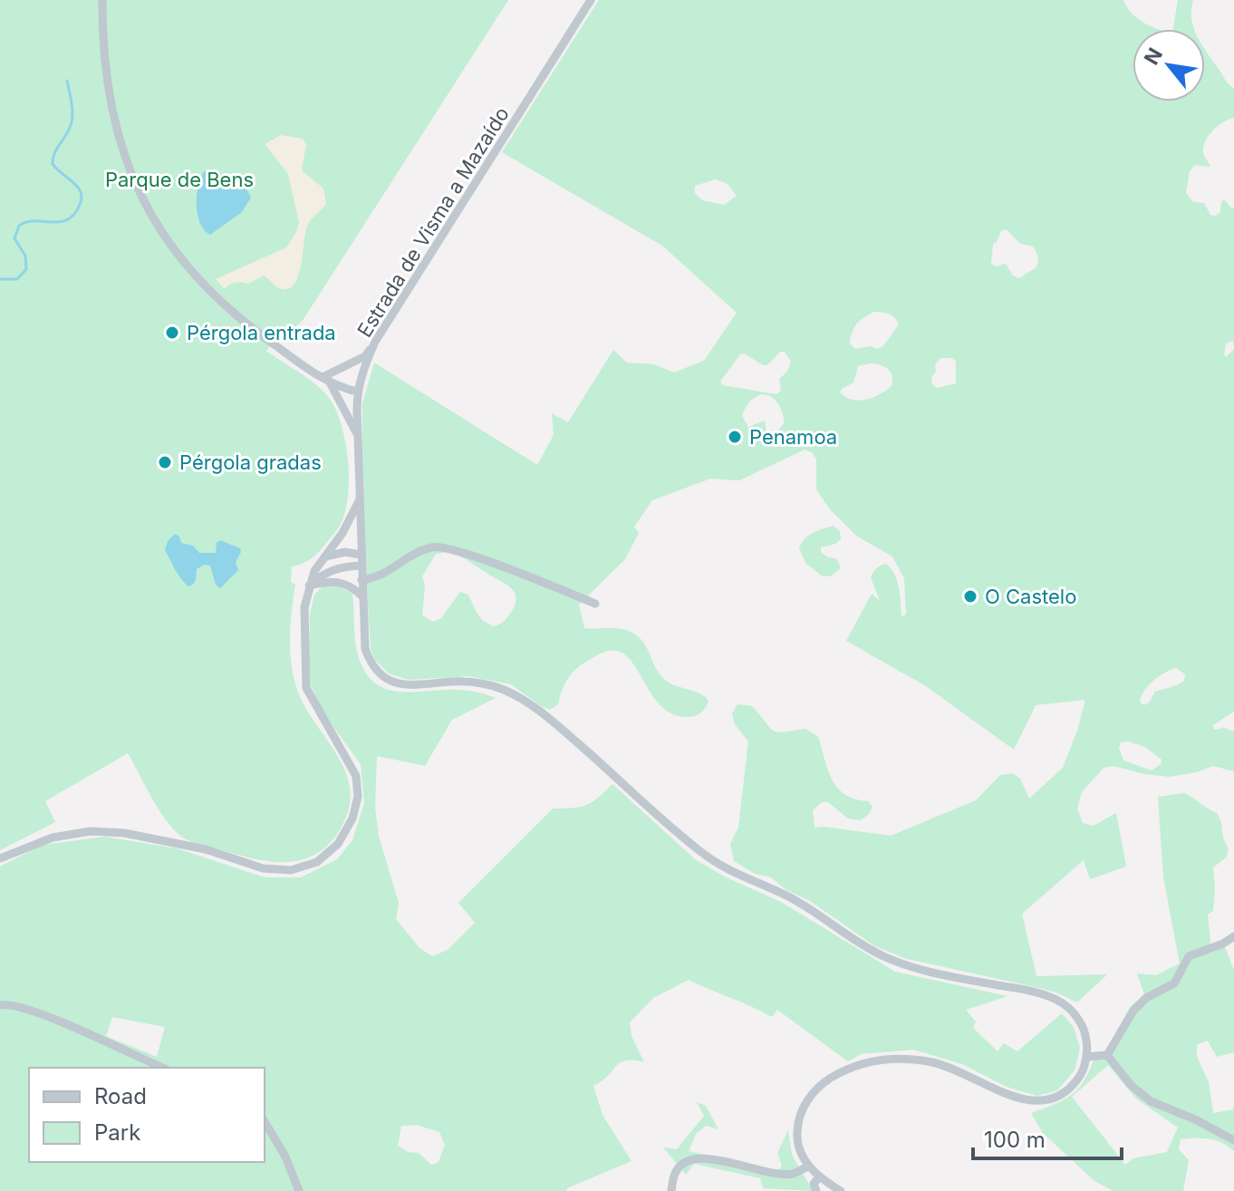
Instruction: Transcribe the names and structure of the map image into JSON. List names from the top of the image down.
{
  "streets": {
    "street": ["Estrada de Visma a Mazaído"]
  },
  "parks": ["Parque de Bens"],
  "places": [
    "Pérgola entrada",
    "Penamoa",
    "Pérgola gradas",
    "O Castelo"
  ],
  "legend": ["Road", "Park"],
  "scale_bar": "100 m",
  "north": "top left"
}
